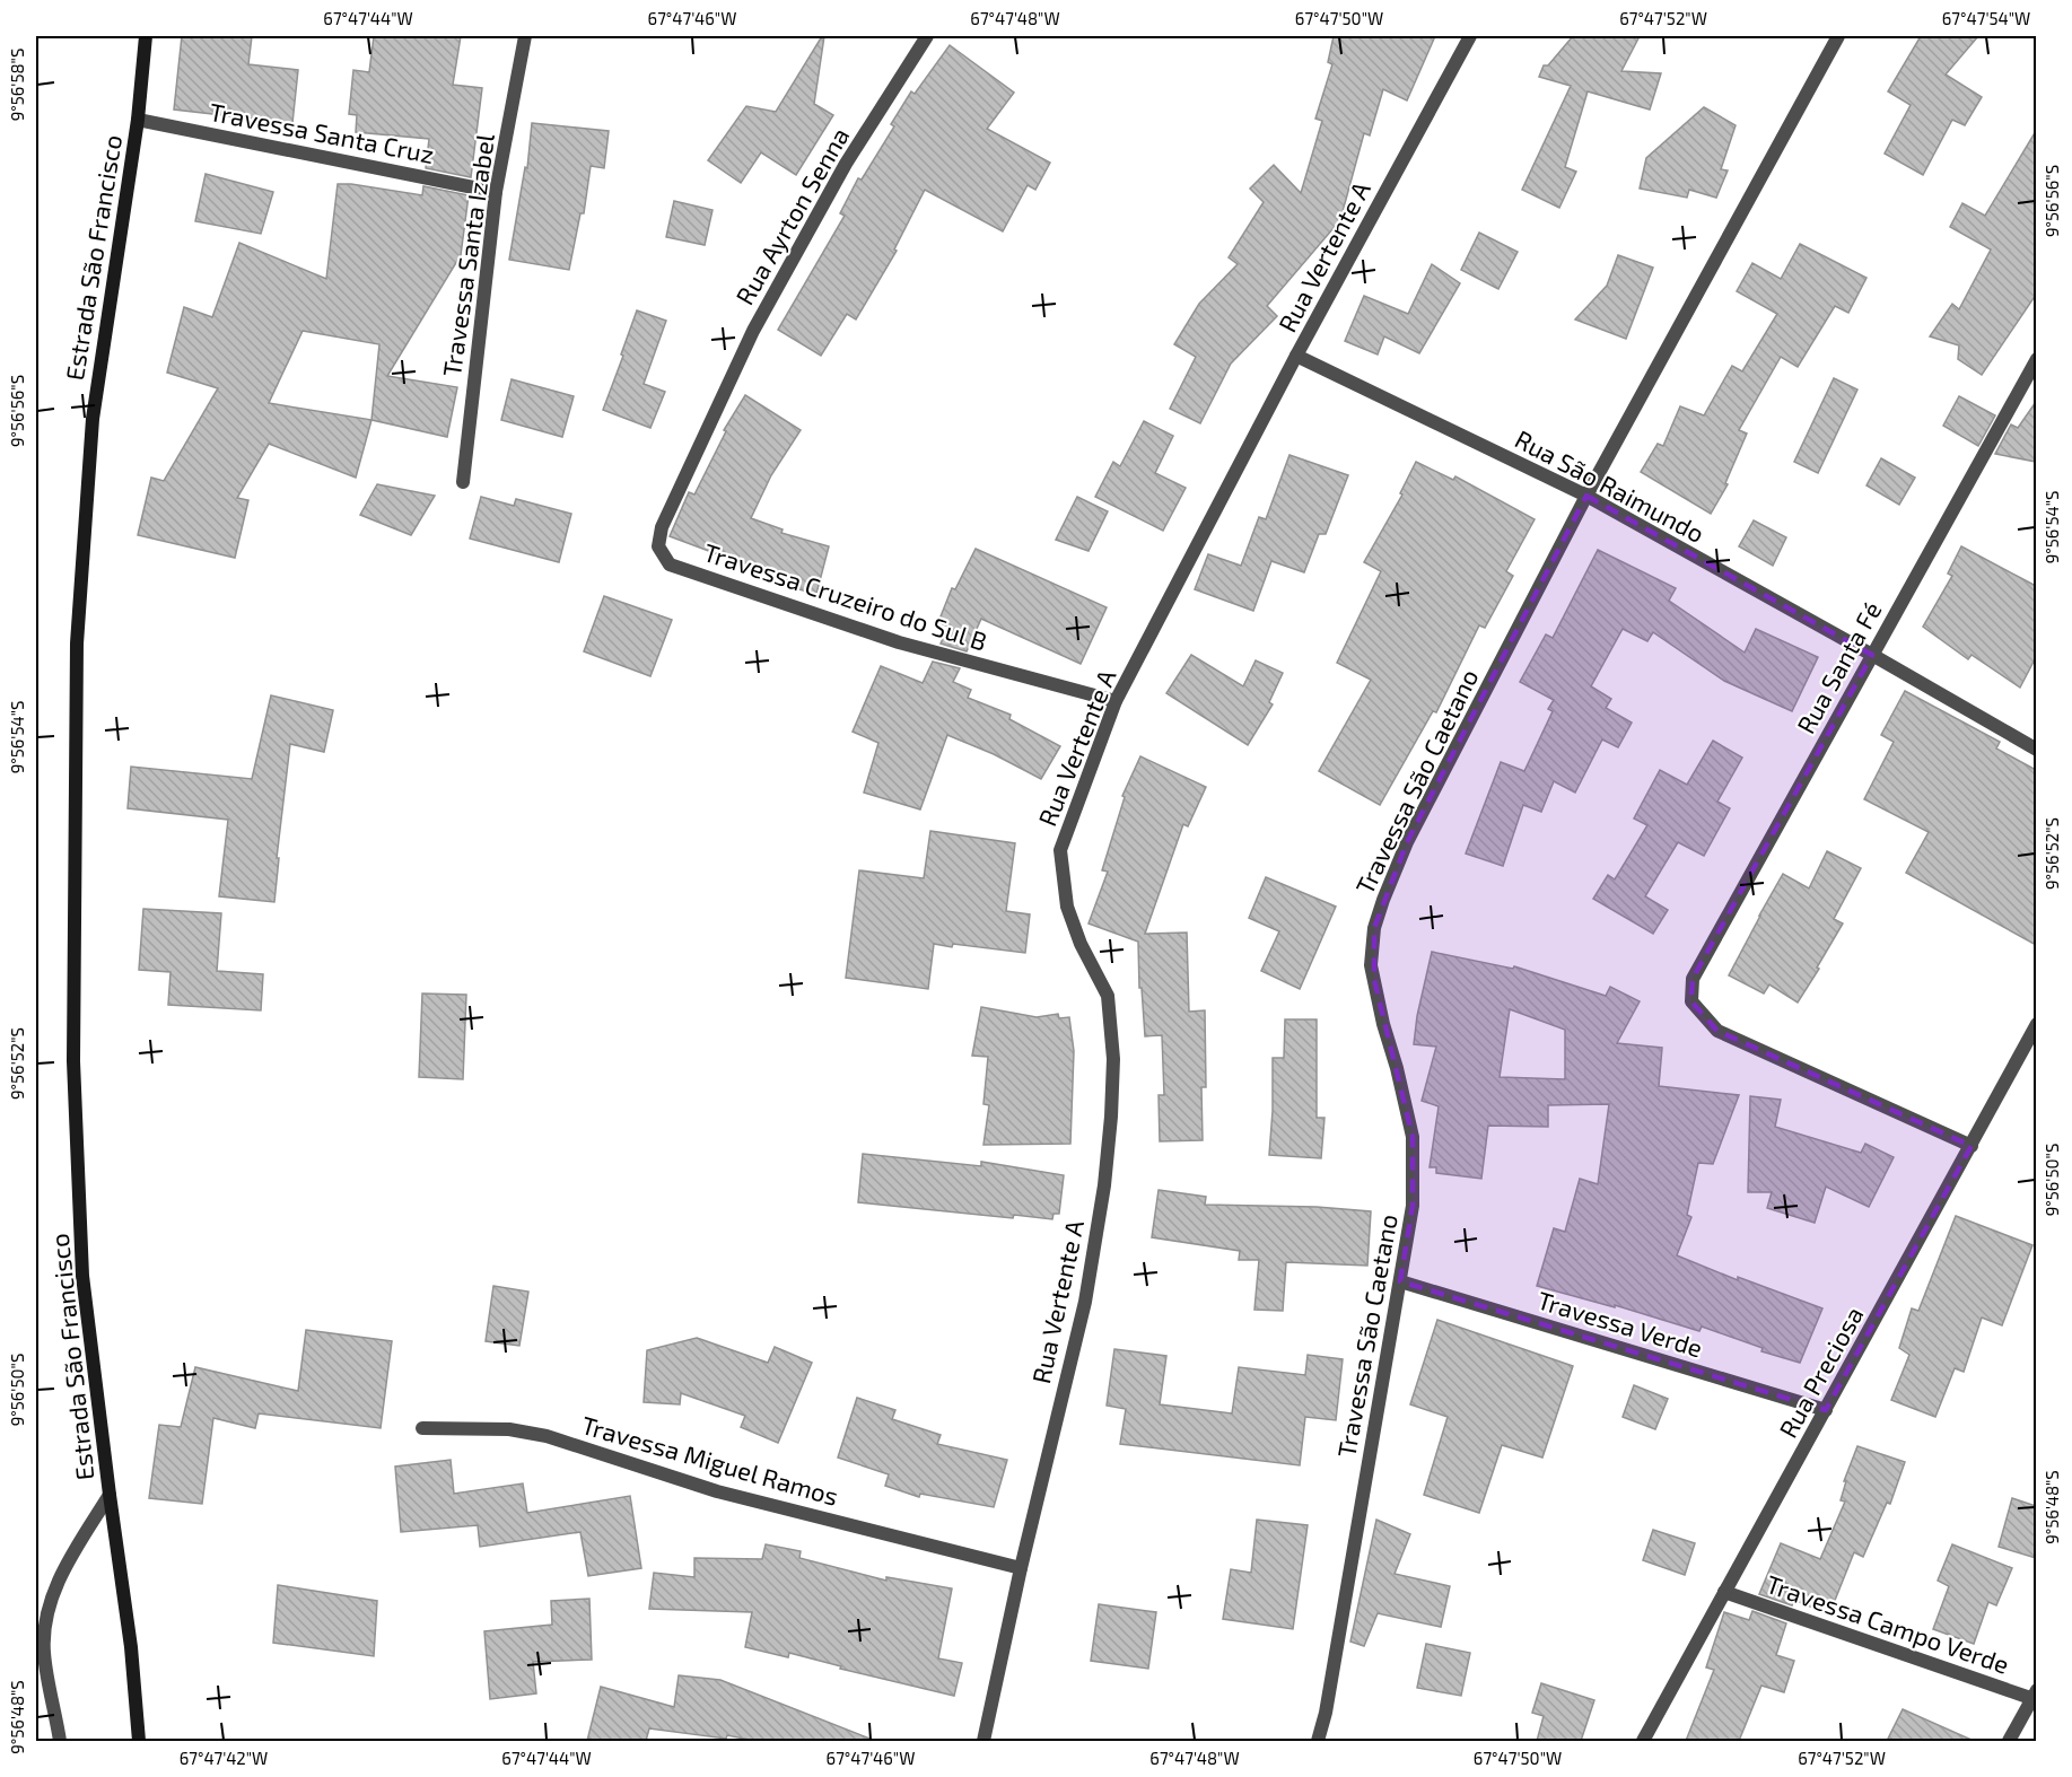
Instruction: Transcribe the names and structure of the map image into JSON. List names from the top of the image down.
{
  "streets": {
    "street": [
      "Travessa Santa Cruz",
      "Rua Ayrton Senna",
      "Travessa Santa Izabel",
      "Rua Vertente A",
      "Estrada São Francisco",
      "Rua São Raimundo",
      "Travessa Cruzeiro do Sul B",
      "Rua Santa Fé",
      "Travessa São Caetano",
      "Travessa Verde",
      "Rua Preciosa",
      "Travessa Miguel Ramos",
      "Travessa Campo Verde"
    ]
  },
  "crossings": [
    ["Travessa Santa Cruz", "Travessa Santa Izabel"],
    ["Travessa Santa Cruz", "Estrada São Francisco"],
    ["Rua Ayrton Senna", "Travessa Cruzeiro do Sul B"],
    ["Rua Vertente A", "Rua São Raimundo"],
    ["Rua Vertente A", "Travessa Cruzeiro do Sul B"],
    ["Rua Vertente A", "Travessa Miguel Ramos"],
    ["Rua São Raimundo", "Rua Santa Fé"],
    ["Rua São Raimundo", "Travessa São Caetano"],
    ["Rua Santa Fé", "Rua Preciosa"],
    ["Travessa São Caetano", "Travessa Verde"],
    ["Travessa Verde", "Rua Preciosa"],
    ["Rua Preciosa", "Travessa Campo Verde"]
  ],
  "coordinates": [
    "67°47'44\"W",
    "67°47'46\"W",
    "67°47'48\"W",
    "67°47'50\"W",
    "67°47'52\"W",
    "67°47'54\"W",
    "9°56'58\"S",
    "9°56'56\"S",
    "9°56'54\"S",
    "9°56'52\"S",
    "9°56'50\"S",
    "9°56'48\"S",
    "67°47'42\"W"
  ]
}
